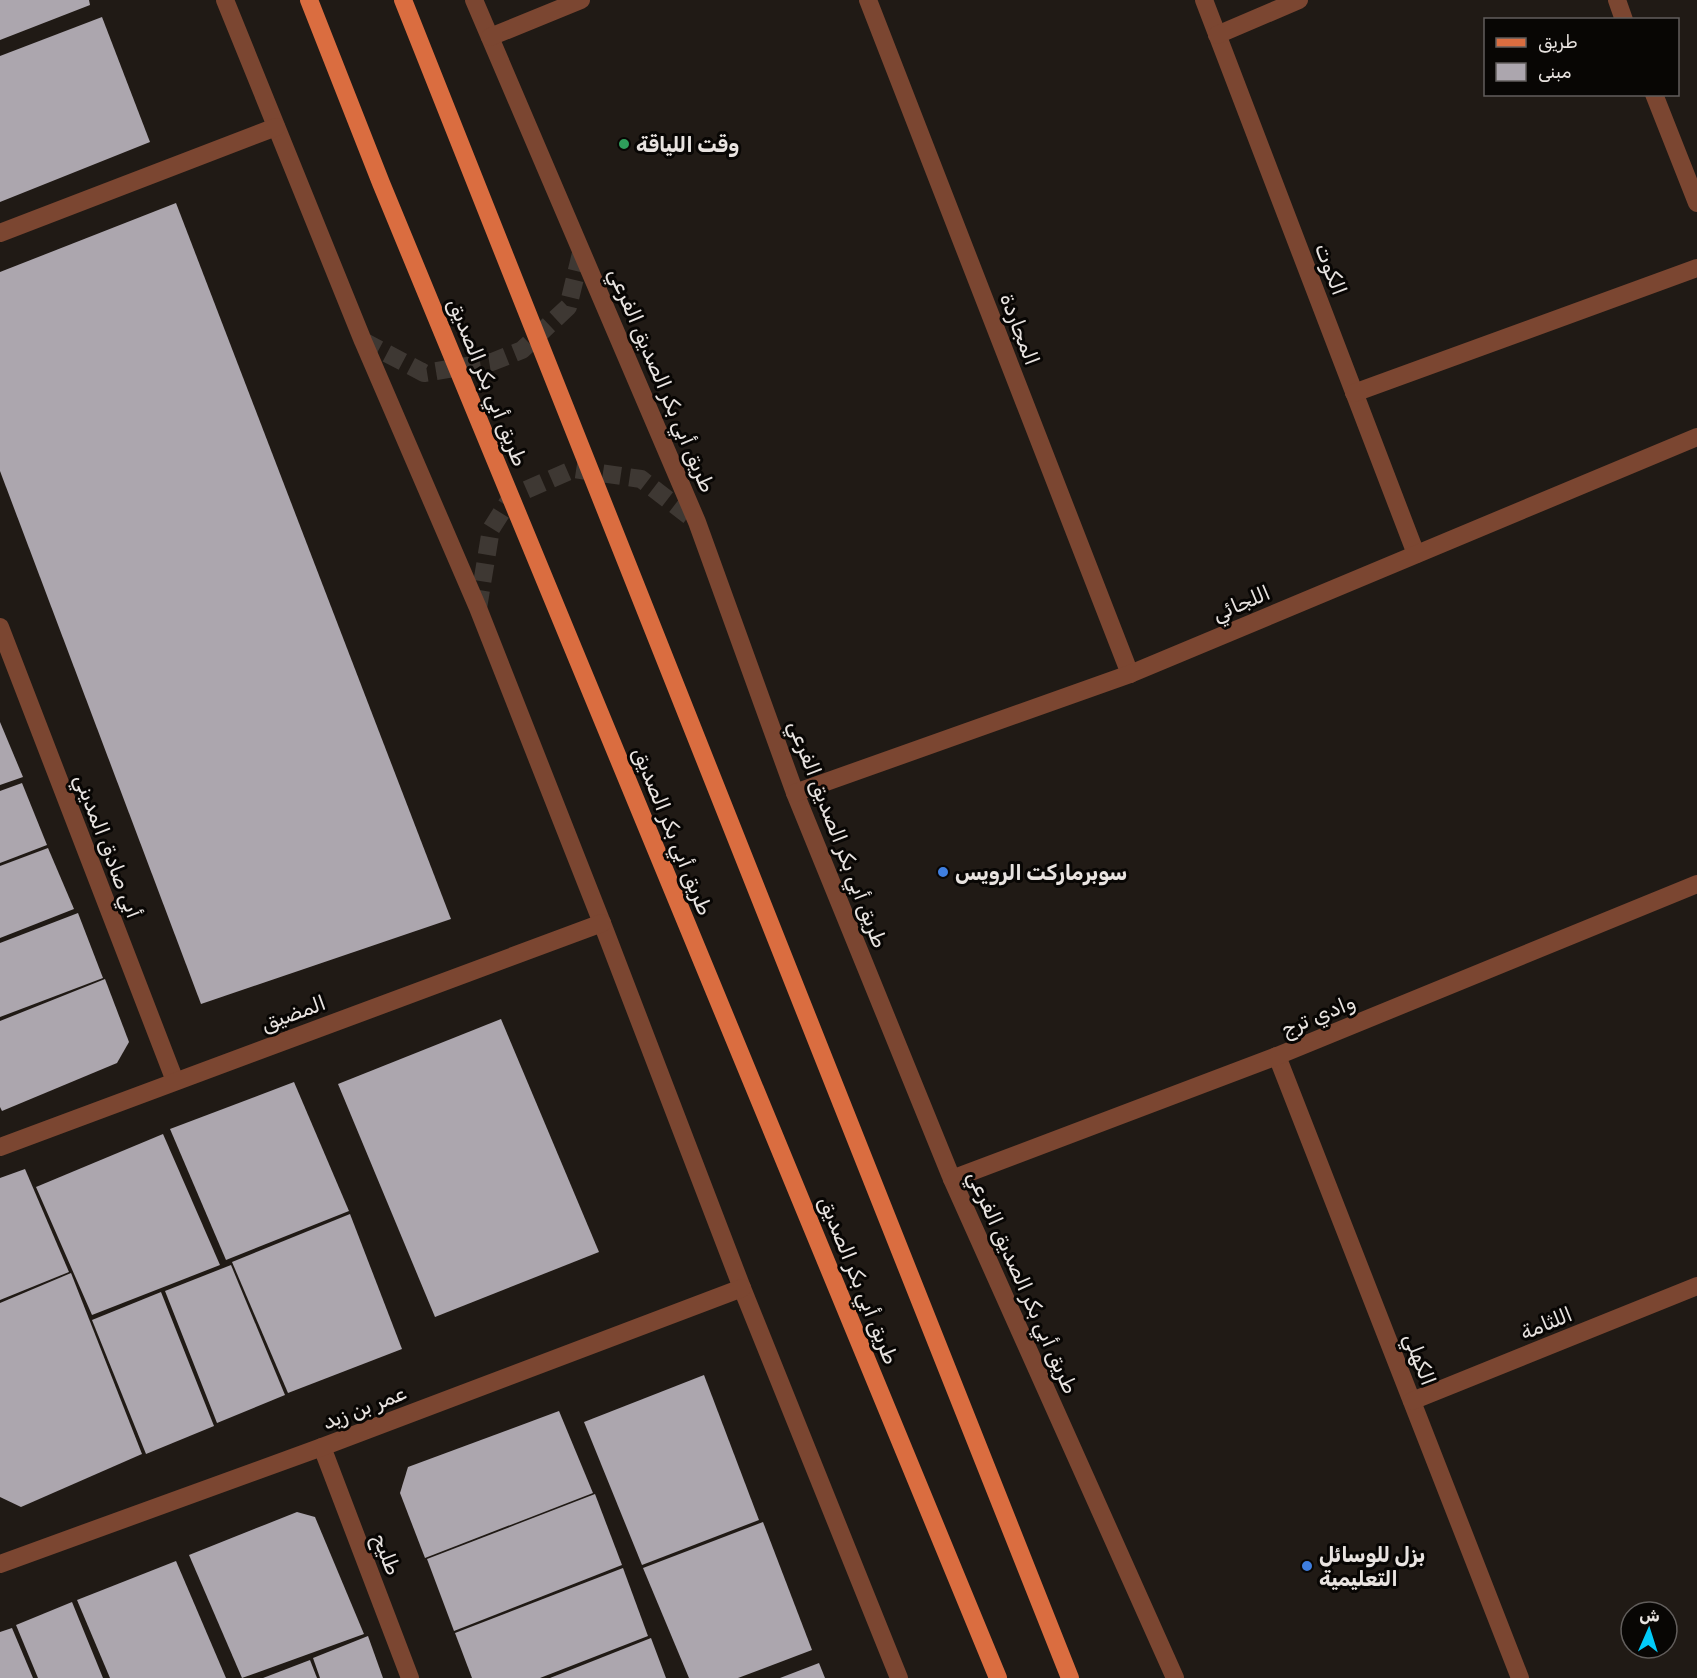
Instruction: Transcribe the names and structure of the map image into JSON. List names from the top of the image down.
{
  "streets": {
    "main road": ["طريق أبي بكر الصديق"],
    "street": [
      "الكوت",
      "المجاردة",
      "طريق أبي بكر الصديق الفرعي",
      "اللجائي",
      "أبي صادق المديني",
      "المضيق",
      "وادي ترج",
      "اللثامة",
      "الكهلي",
      "عمر بن زيد",
      "طليح"
    ]
  },
  "crossings": [
    ["الكوت", "اللجائي"],
    ["المجاردة", "اللجائي"],
    ["طريق أبي بكر الصديق الفرعي", "اللجائي"],
    ["طريق أبي بكر الصديق الفرعي", "وادي ترج"],
    ["أبي صادق المديني", "المضيق"],
    ["وادي ترج", "الكهلي"],
    ["اللثامة", "الكهلي"],
    ["عمر بن زيد", "طليح"]
  ],
  "places": ["وقت اللياقة", "سوبرماركت الرويس", "بزل للوسائل التعليمية"],
  "legend": ["طريق", "مبنى"],
  "north": "top"
}
